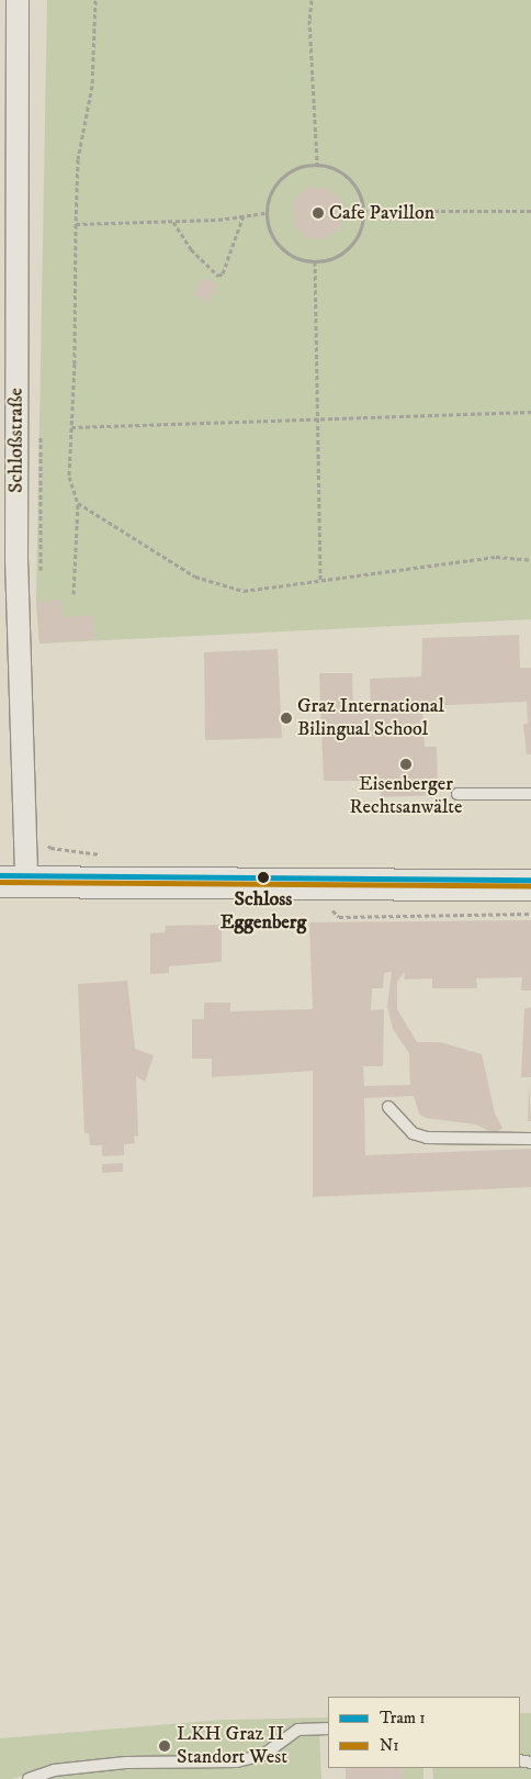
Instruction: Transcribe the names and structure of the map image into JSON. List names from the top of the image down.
{
  "streets": {
    "street": ["Schloßstraße"]
  },
  "places": [
    "Cafe Pavillon",
    "Graz International Bilingual School",
    "Eisenberger Rechtsanwälte",
    "Schloss Eggenberg",
    "LKH Graz II Standort West"
  ],
  "lines": ["tram line 1", "transit line N1"],
  "legend": ["Tram 1", "N1"]
}
